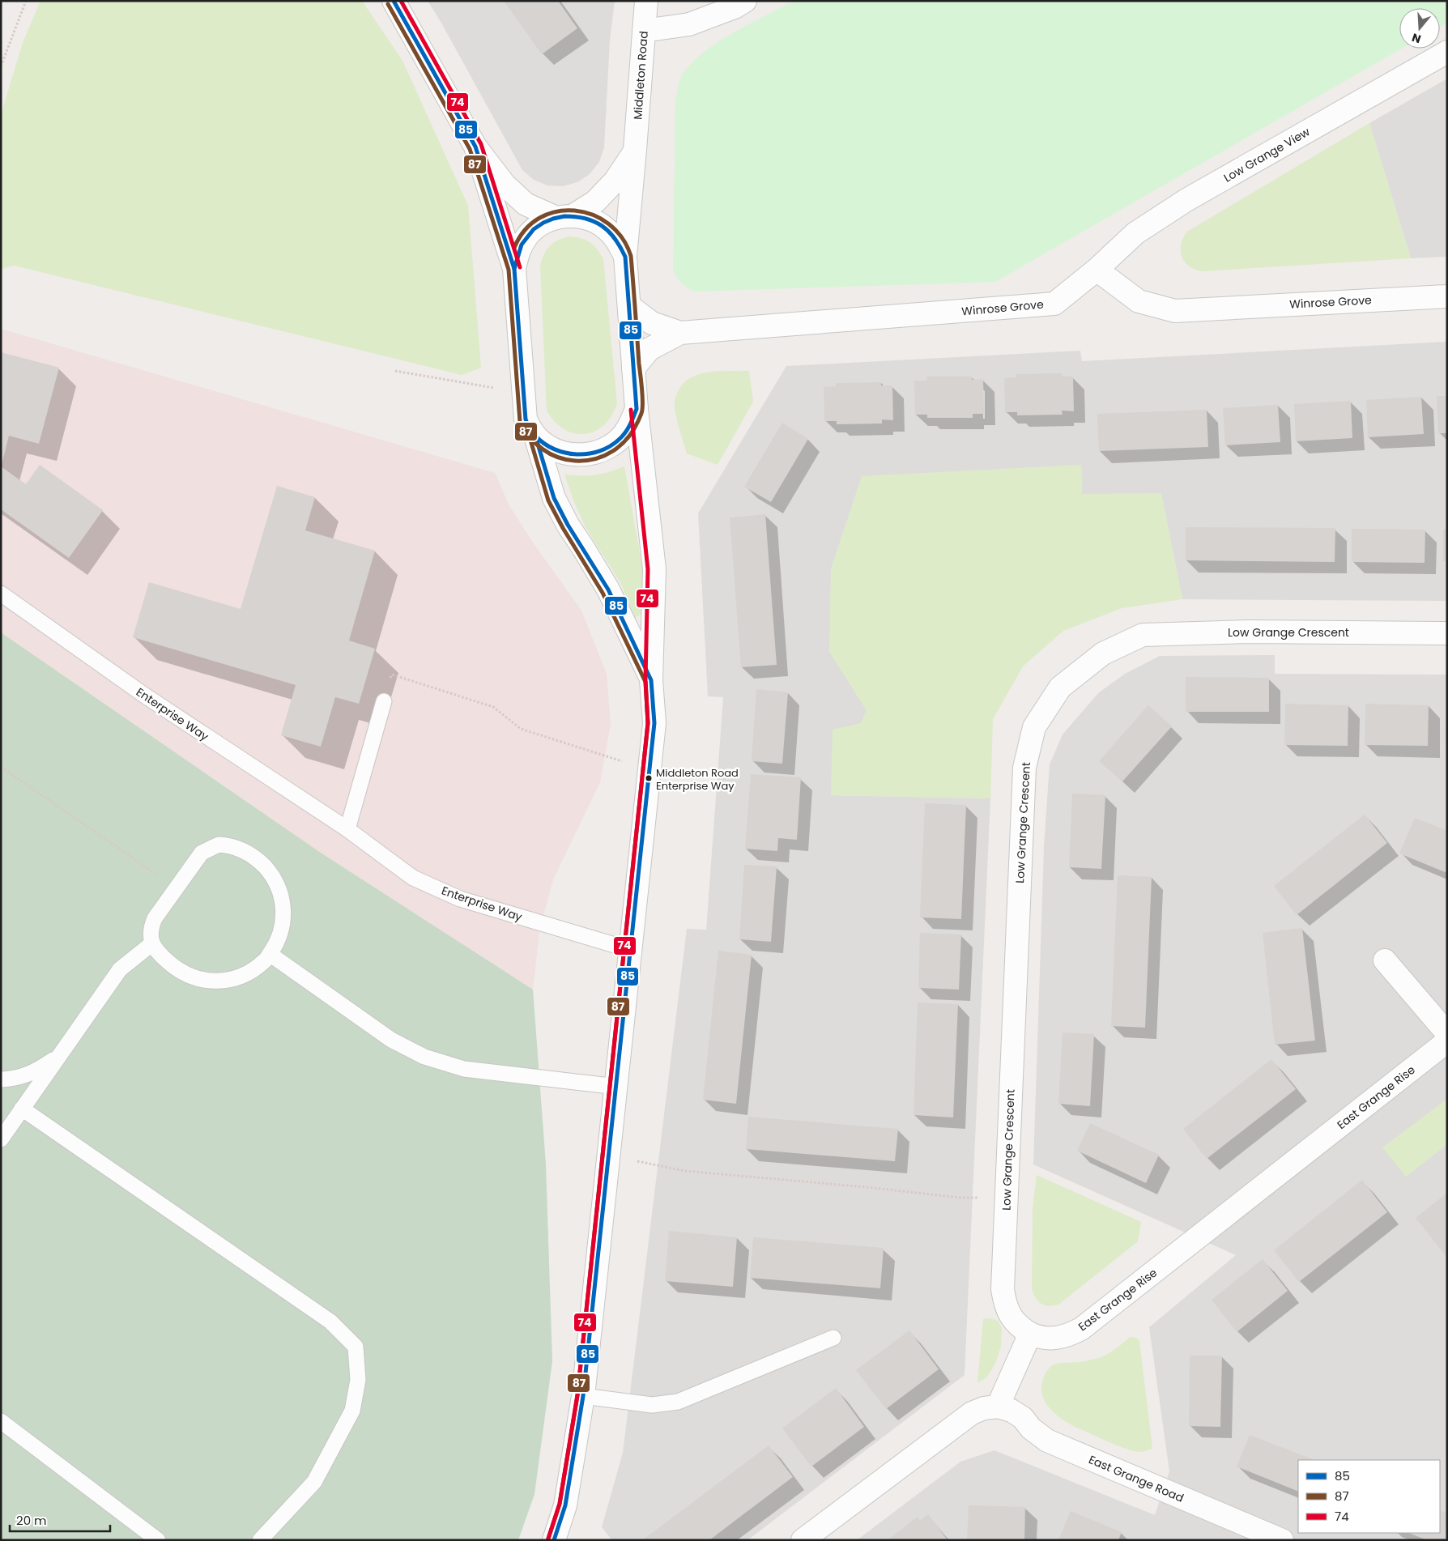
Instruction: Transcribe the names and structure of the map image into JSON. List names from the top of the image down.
{
  "streets": {
    "street": [
      "Middleton Road",
      "Low Grange View",
      "Winrose Grove",
      "Low Grange Crescent",
      "East Grange Rise",
      "East Grange Road"
    ],
    "lane": ["Enterprise Way"]
  },
  "crossings": [
    ["Middleton Road", "Winrose Grove"],
    ["Middleton Road", "Enterprise Way"],
    ["Low Grange View", "Winrose Grove"],
    ["Low Grange Crescent", "East Grange Rise"]
  ],
  "places": ["Middleton Road Enterprise Way"],
  "lines": ["transit line 85", "transit line 74", "transit line 87"],
  "legend": ["85", "87", "74"],
  "scale_bar": "20 m",
  "north": "bottom"
}
